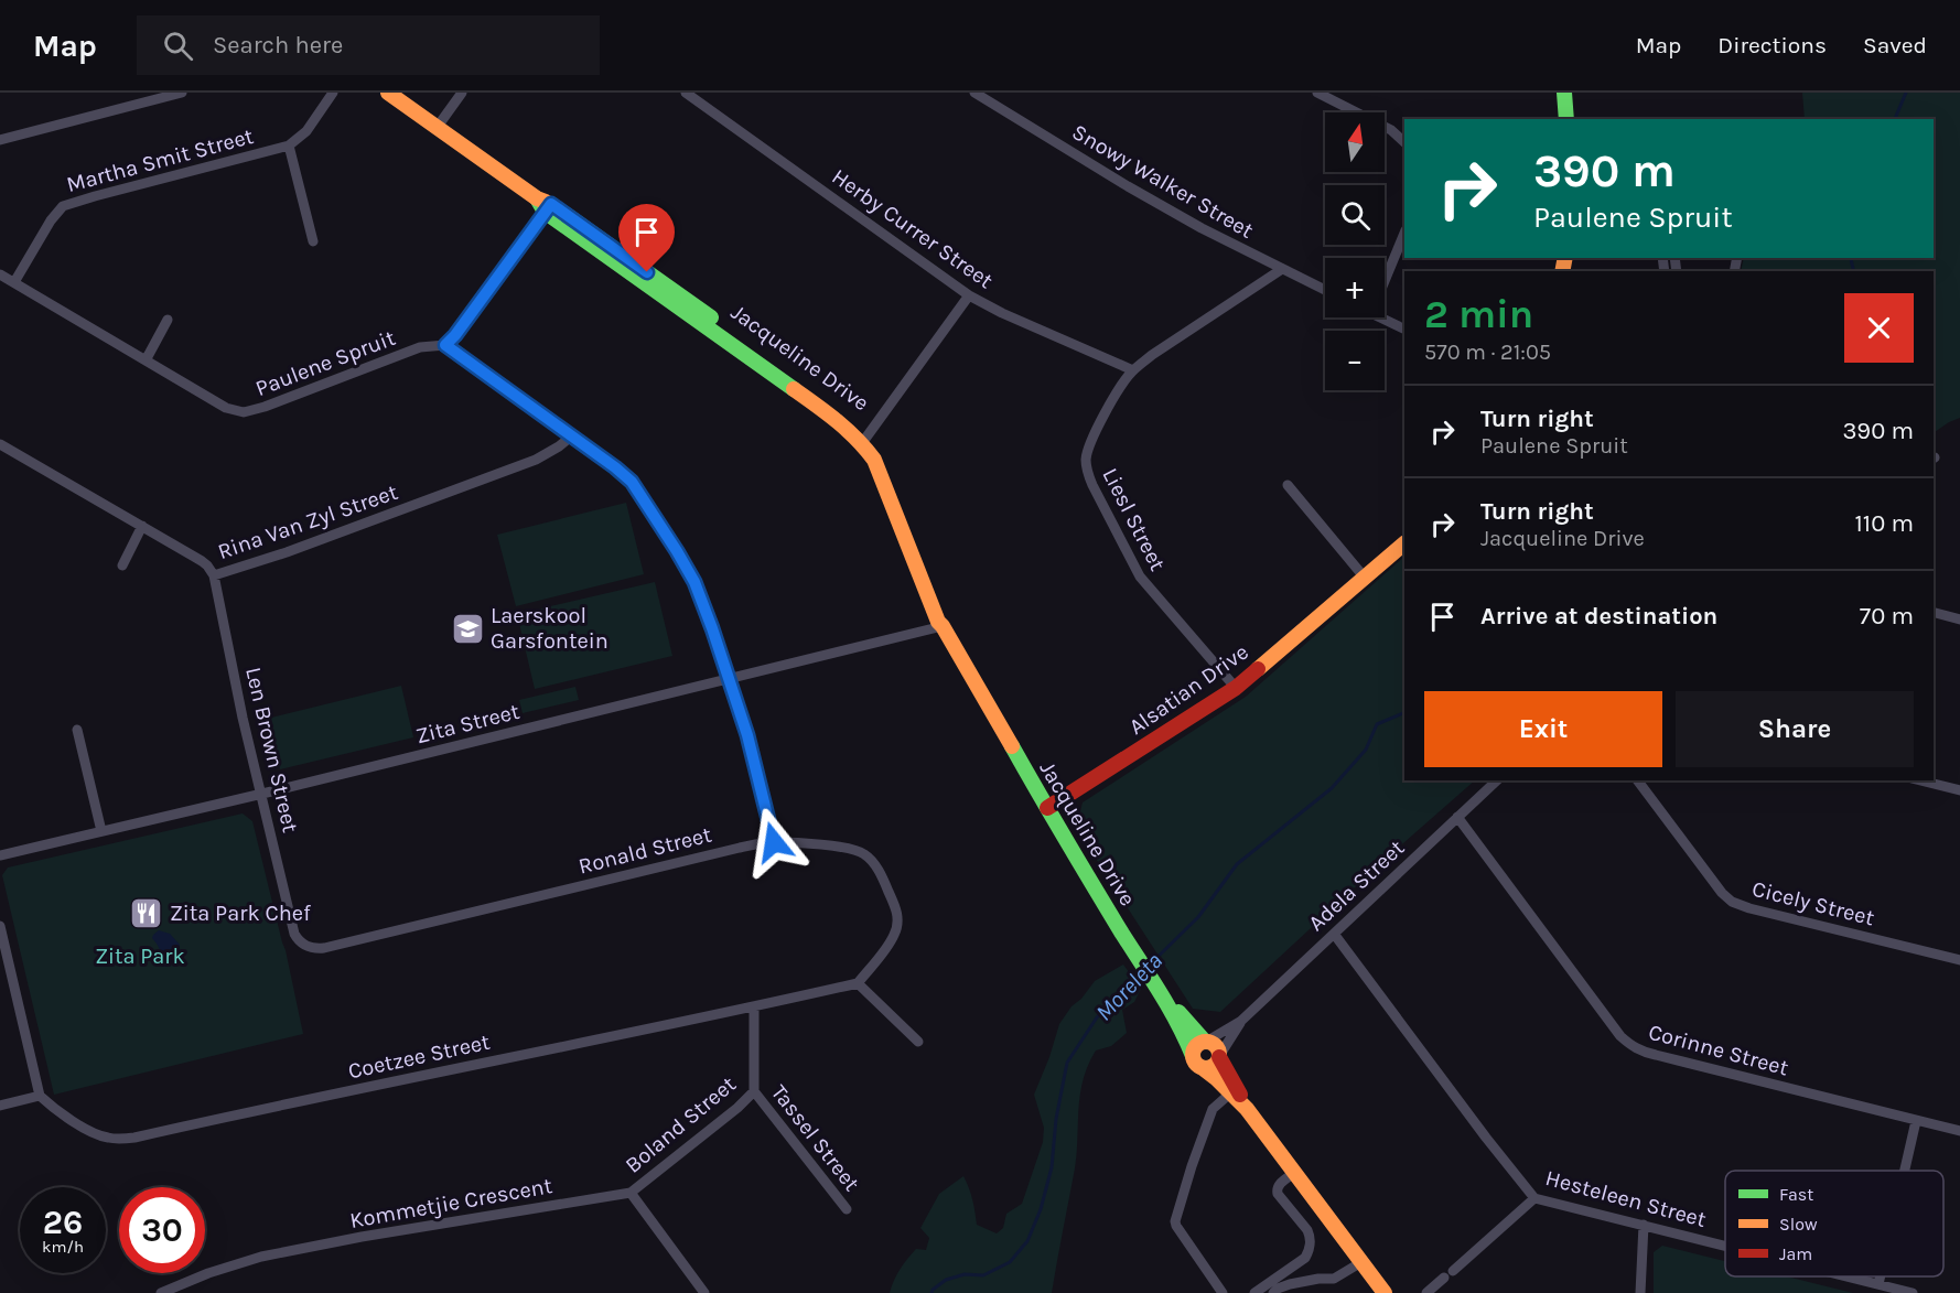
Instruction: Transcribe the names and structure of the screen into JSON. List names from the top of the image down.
{
  "streets": {
    "street": [
      "Martha Smit Street",
      "Snowy Walker Street",
      "Herby Currer Street",
      "Jacqueline Drive",
      "Paulene Spruit",
      "Liesl Street",
      "Rina Van Zyl Street",
      "Alsatian Drive",
      "Zita Street",
      "Len Brown Street",
      "Ronald Street",
      "Adela Street",
      "Cicely Street",
      "Corinne Street",
      "Coetzee Street",
      "Boland Street",
      "Tassel Street",
      "Hesteleen Street",
      "Kommetjie Crescent"
    ]
  },
  "crossings": [
    ["Martha Smit Street", "Paulene Spruit"],
    ["Snowy Walker Street", "Liesl Street"],
    ["Herby Currer Street", "Liesl Street"],
    ["Jacqueline Drive", "Alsatian Drive"],
    ["Jacqueline Drive", "Zita Street"],
    ["Jacqueline Drive", "Adela Street"],
    ["Liesl Street", "Alsatian Drive"],
    ["Rina Van Zyl Street", "Len Brown Street"],
    ["Zita Street", "Len Brown Street"],
    ["Len Brown Street", "Ronald Street"],
    ["Ronald Street", "Coetzee Street"],
    ["Adela Street", "Corinne Street"],
    ["Adela Street", "Hesteleen Street"],
    ["Coetzee Street", "Boland Street"],
    ["Boland Street", "Tassel Street"],
    ["Boland Street", "Kommetjie Crescent"]
  ],
  "water": ["Moreleta"],
  "parks": ["Zita Park"],
  "places": {
    "school or university": ["Laerskool Garsfontein"],
    "restaurant": ["Zita Park Chef"]
  },
  "legend": ["Fast", "Slow", "Jam"],
  "north": "top",
  "page": {
    "header": "Map",
    "search": "Search here",
    "nav": ["Map", "Directions", "Saved"],
    "map_buttons": ["+", "−"],
    "turn": ["390 m", "Paulene Spruit"],
    "heading": ["2 min", "570 m · 21:05"],
    "list": [
      {
        "name": "Turn right",
        "note": "Paulene Spruit",
        "value": "390 m"
      },
      {
        "name": "Turn right",
        "note": "Jacqueline Drive",
        "value": "110 m"
      },
      {
        "name": "Arrive at destination",
        "value": "70 m"
      }
    ],
    "buttons": ["Exit", "Share"],
    "speed": "26 km/h",
    "limit": "30"
  }
}
